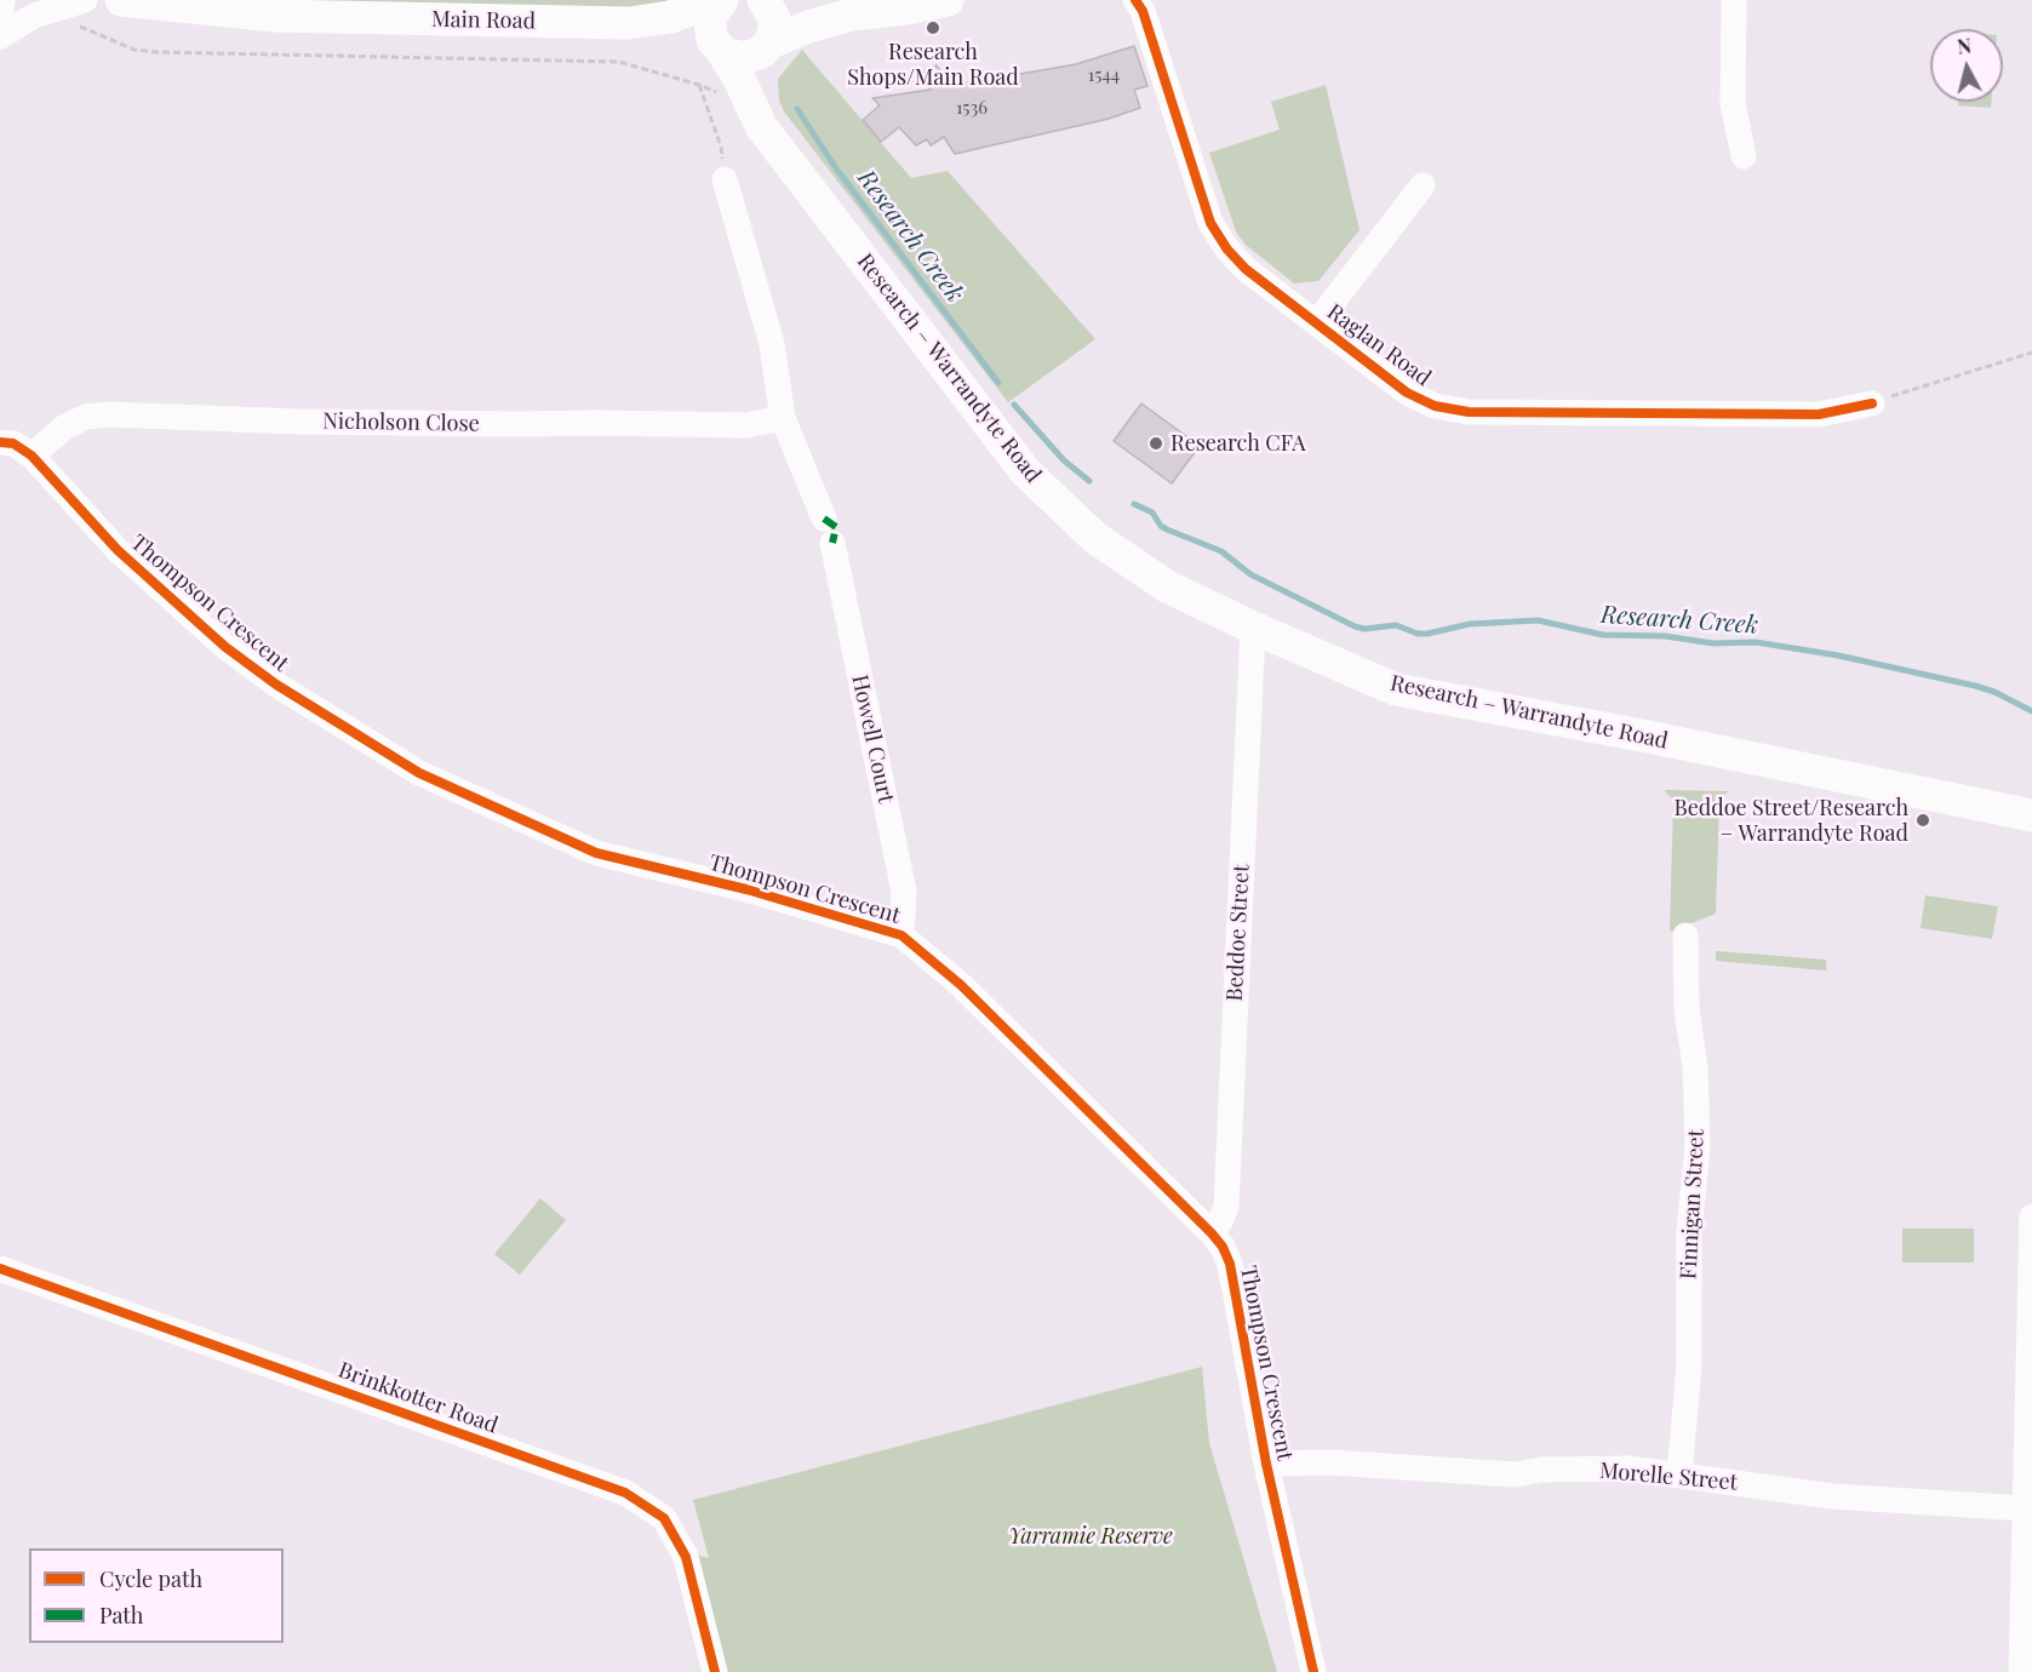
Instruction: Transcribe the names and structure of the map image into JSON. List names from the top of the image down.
{
  "streets": {
    "main road": ["Main Road", "Research – Warrandyte Road"],
    "street": [
      "Raglan Road",
      "Nicholson Close",
      "Thompson Crescent",
      "Howell Court",
      "Beddoe Street",
      "Finnigan Street",
      "Brinkkotter Road",
      "Morelle Street"
    ]
  },
  "crossings": [
    ["Main Road", "Research – Warrandyte Road"],
    ["Research – Warrandyte Road", "Beddoe Street"],
    ["Nicholson Close", "Thompson Crescent"],
    ["Thompson Crescent", "Howell Court"],
    ["Thompson Crescent", "Beddoe Street"],
    ["Thompson Crescent", "Morelle Street"],
    ["Finnigan Street", "Morelle Street"]
  ],
  "water": ["Research Creek"],
  "parks": ["Yarramie Reserve"],
  "places": ["Research Shops/Main Road", "Research CFA", "Beddoe Street/Research – Warrandyte Road"],
  "house_numbers": ["1544", "1536"],
  "legend": ["Cycle path", "Path"],
  "north": "top"
}
